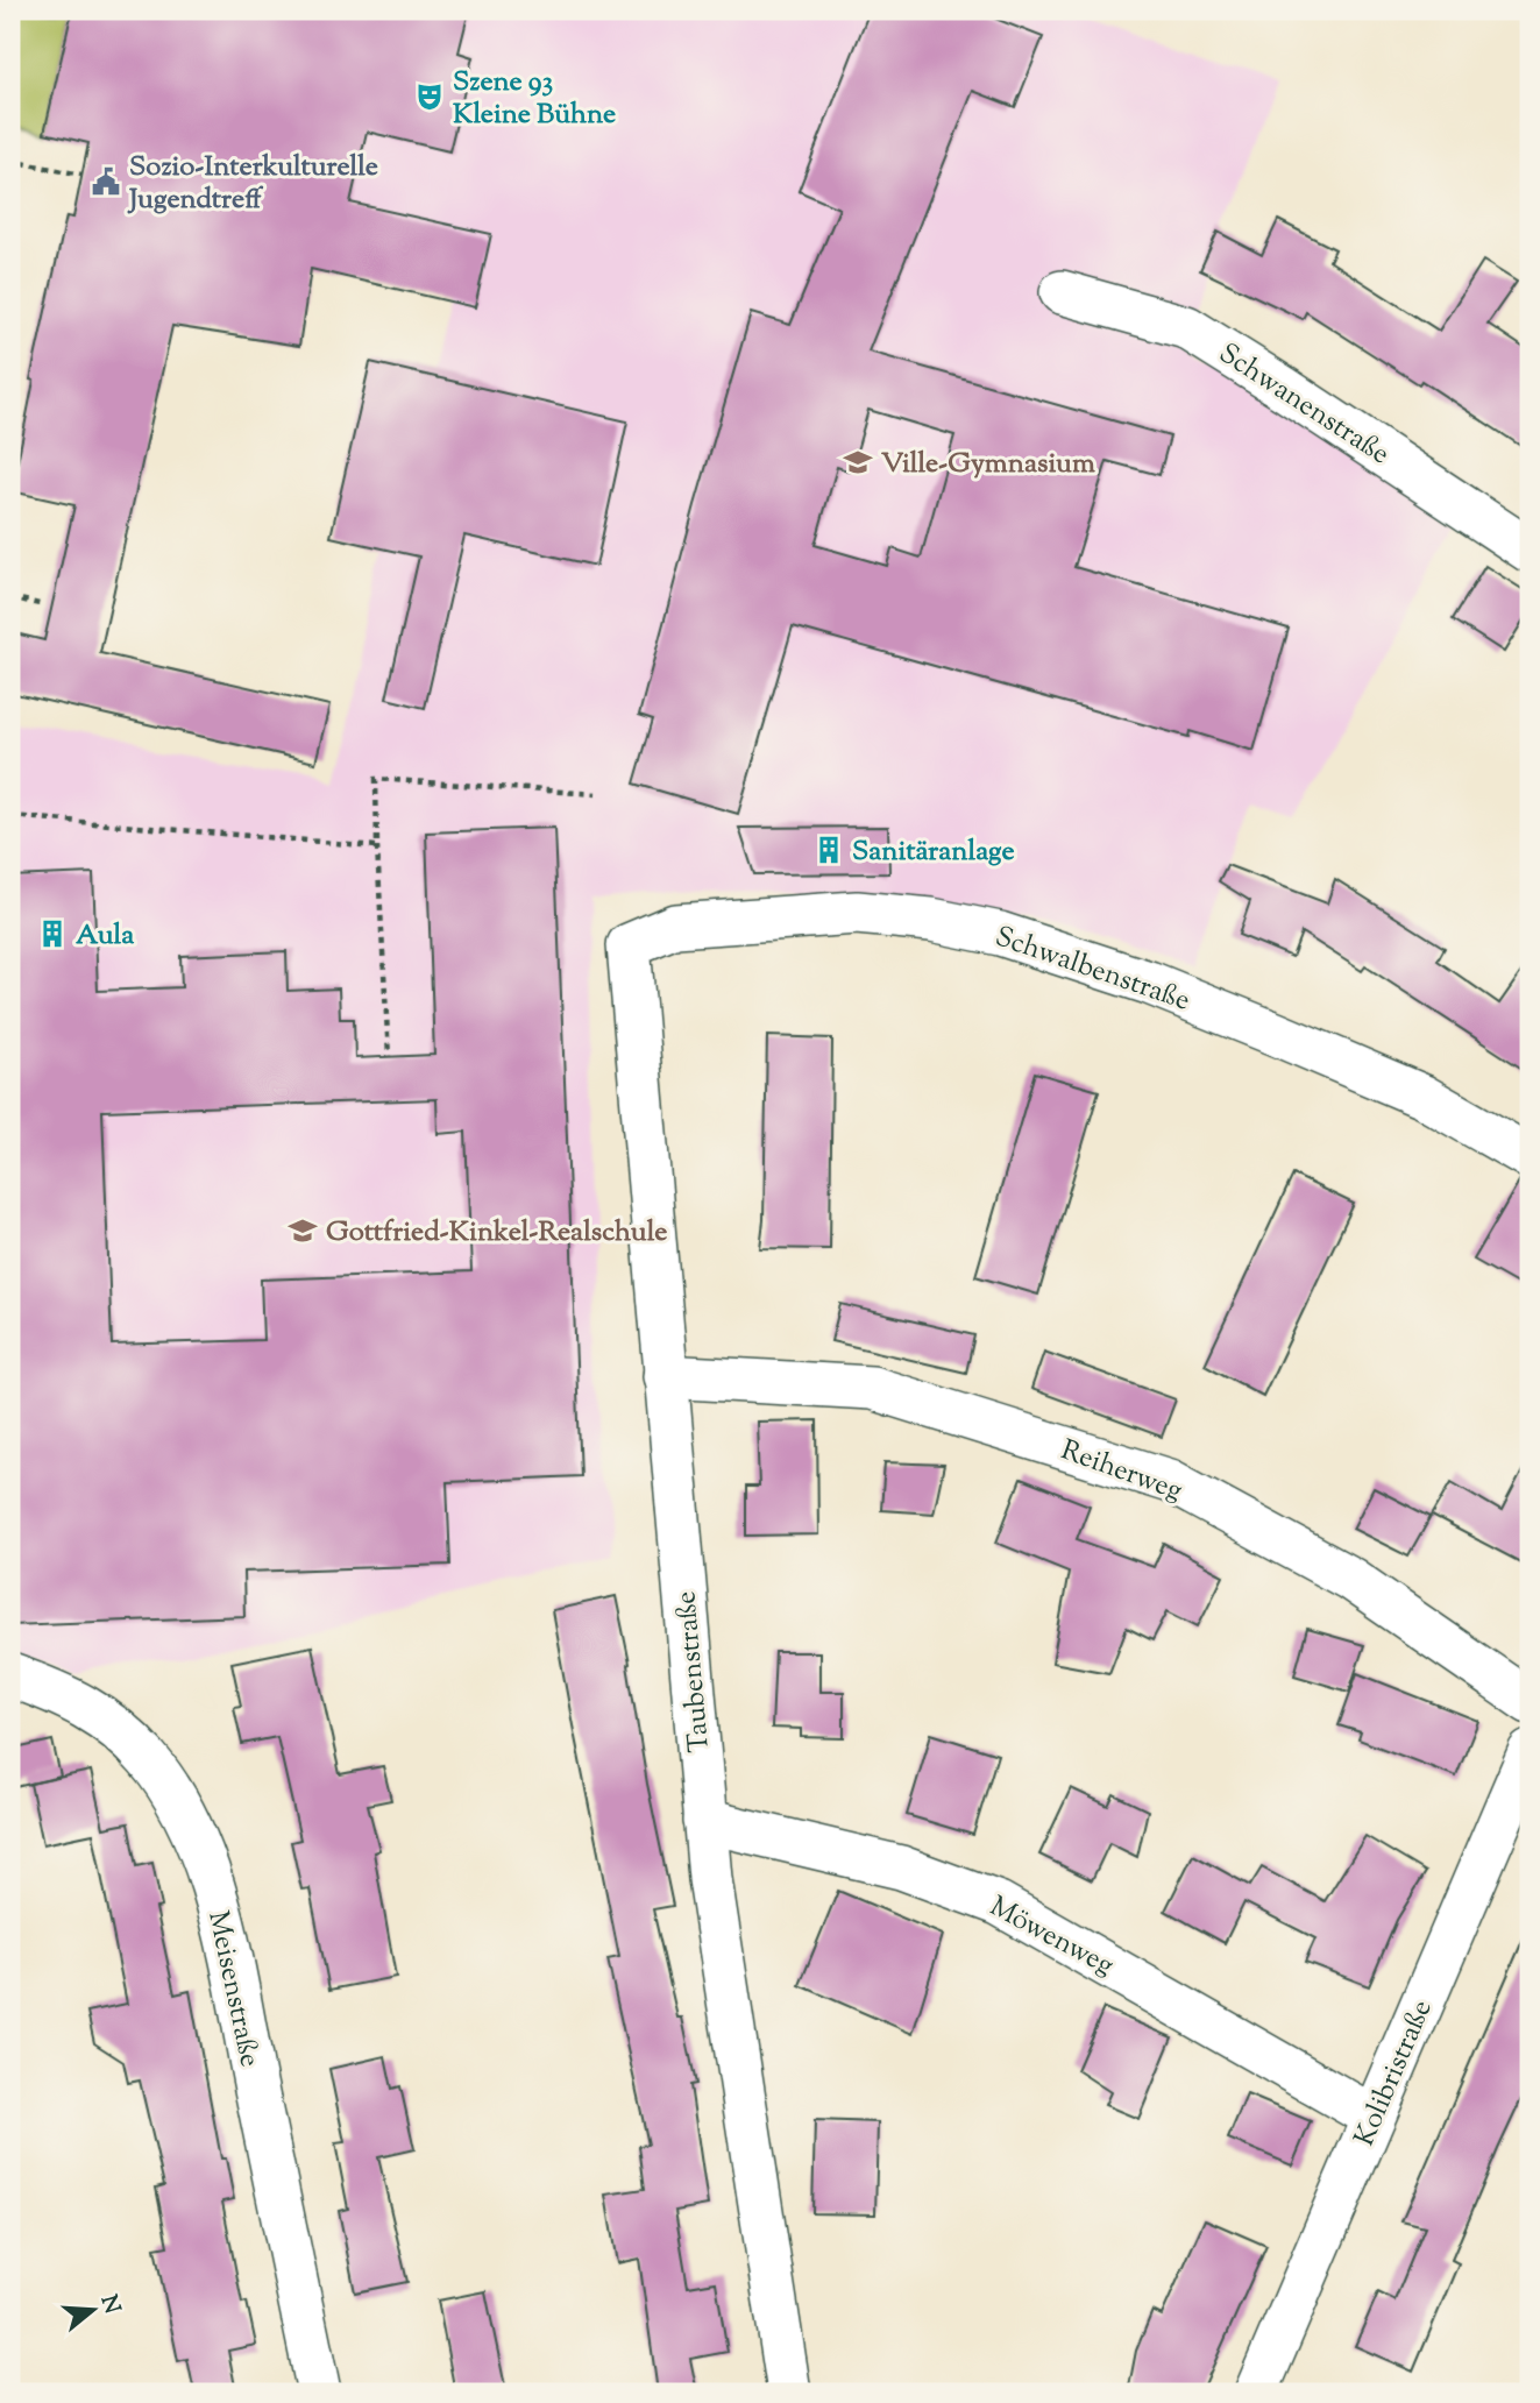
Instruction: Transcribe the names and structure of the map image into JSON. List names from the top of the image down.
{
  "streets": {
    "street": [
      "Schwanenstraße",
      "Schwalbenstraße",
      "Reiherweg",
      "Taubenstraße",
      "Möwenweg",
      "Meisenstraße",
      "Kolibristraße"
    ]
  },
  "crossings": [
    ["Schwalbenstraße", "Taubenstraße"],
    ["Reiherweg", "Taubenstraße"],
    ["Taubenstraße", "Möwenweg"],
    ["Möwenweg", "Kolibristraße"]
  ],
  "places": {
    "theatre": ["Szene 93 Kleine Bühne"],
    "public building": ["Sozio-Interkulturelle Jugendtreff"],
    "school or university": ["Ville-Gymnasium", "Gottfried-Kinkel-Realschule"],
    "building": ["Sanitäranlage", "Aula"]
  },
  "north": "right"
}
